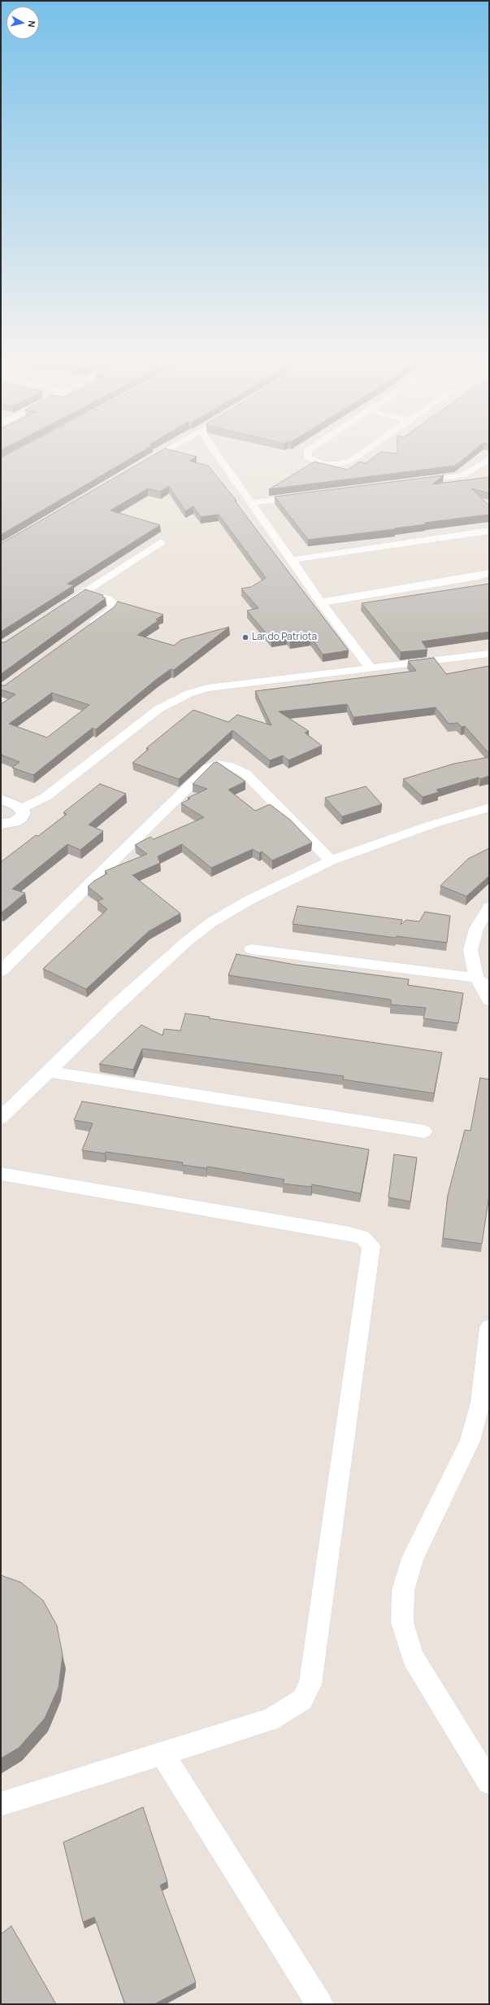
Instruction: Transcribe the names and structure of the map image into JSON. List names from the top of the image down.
{
  "places": ["Lar do Patriota"],
  "north": "right"
}
